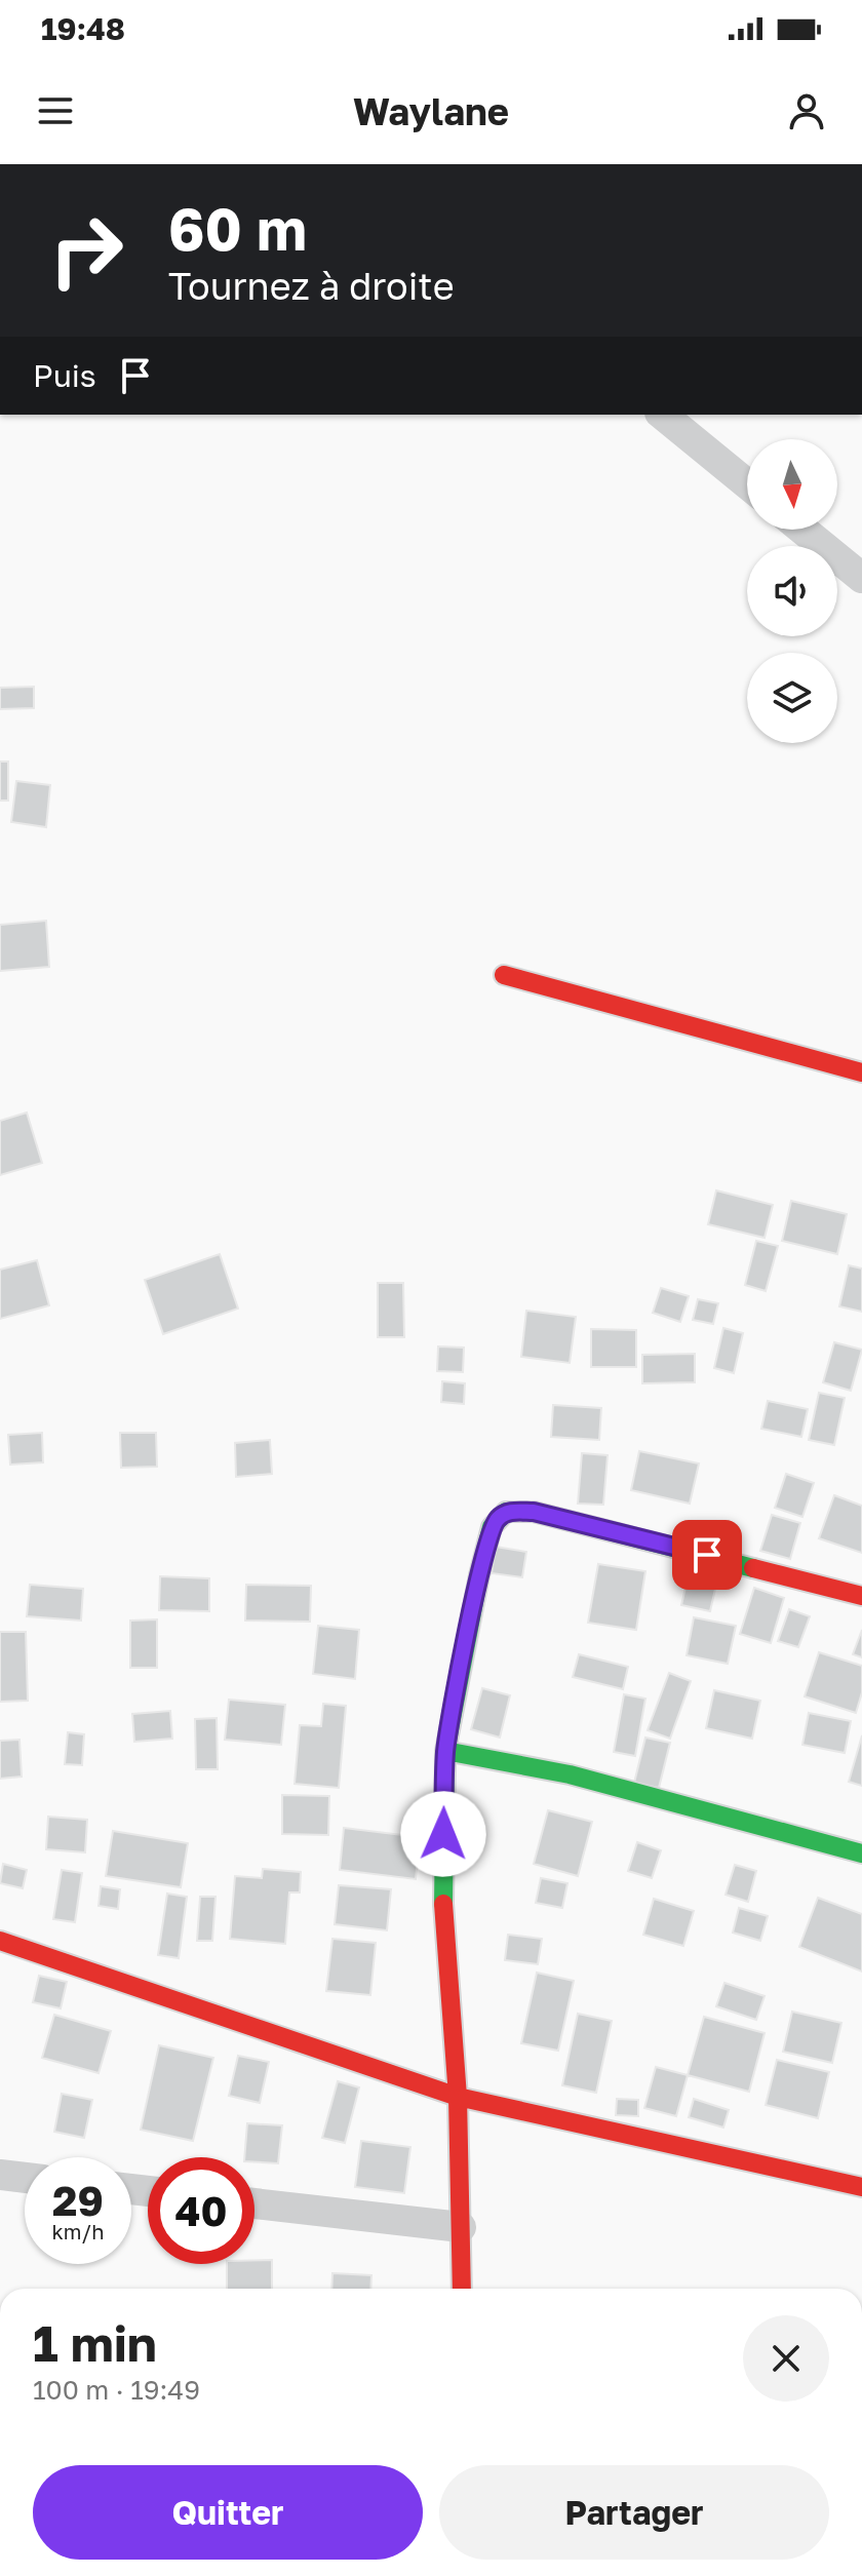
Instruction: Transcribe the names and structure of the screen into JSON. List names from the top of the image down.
{
  "north": "bottom",
  "page": {
    "status": "19:48",
    "header": "Waylane",
    "turn": ["60 m", "Tournez à droite"],
    "then": "Puis",
    "speed": "29 km/h",
    "limit": "40",
    "heading": ["1 min", "100 m · 19:49"],
    "buttons": ["Quitter", "Partager"]
  }
}
